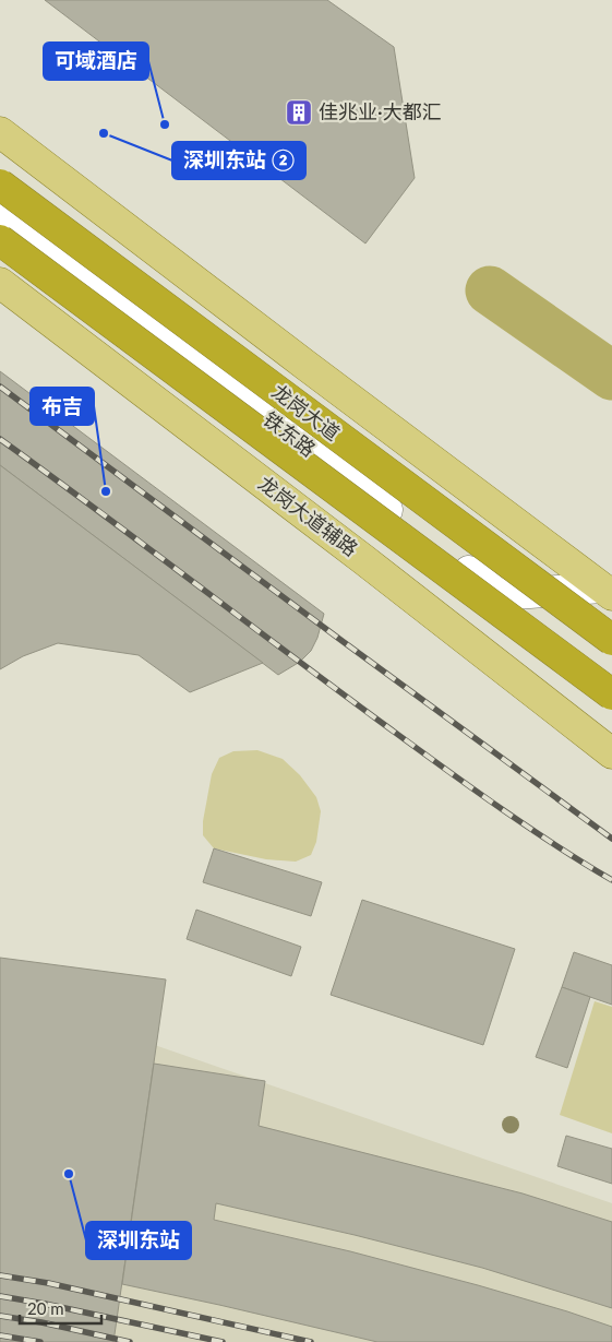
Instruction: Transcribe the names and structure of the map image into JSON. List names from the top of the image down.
{
  "streets": {
    "highway": ["龙岗大道"],
    "main road": ["铁东路", "龙岗大道辅路"]
  },
  "places": {
    "building": ["佳兆业·大都汇"],
    "other": [
      "可域酒店",
      "深圳东站 ②",
      "布吉",
      "深圳东站"
    ]
  },
  "scale_bar": "20 m"
}
